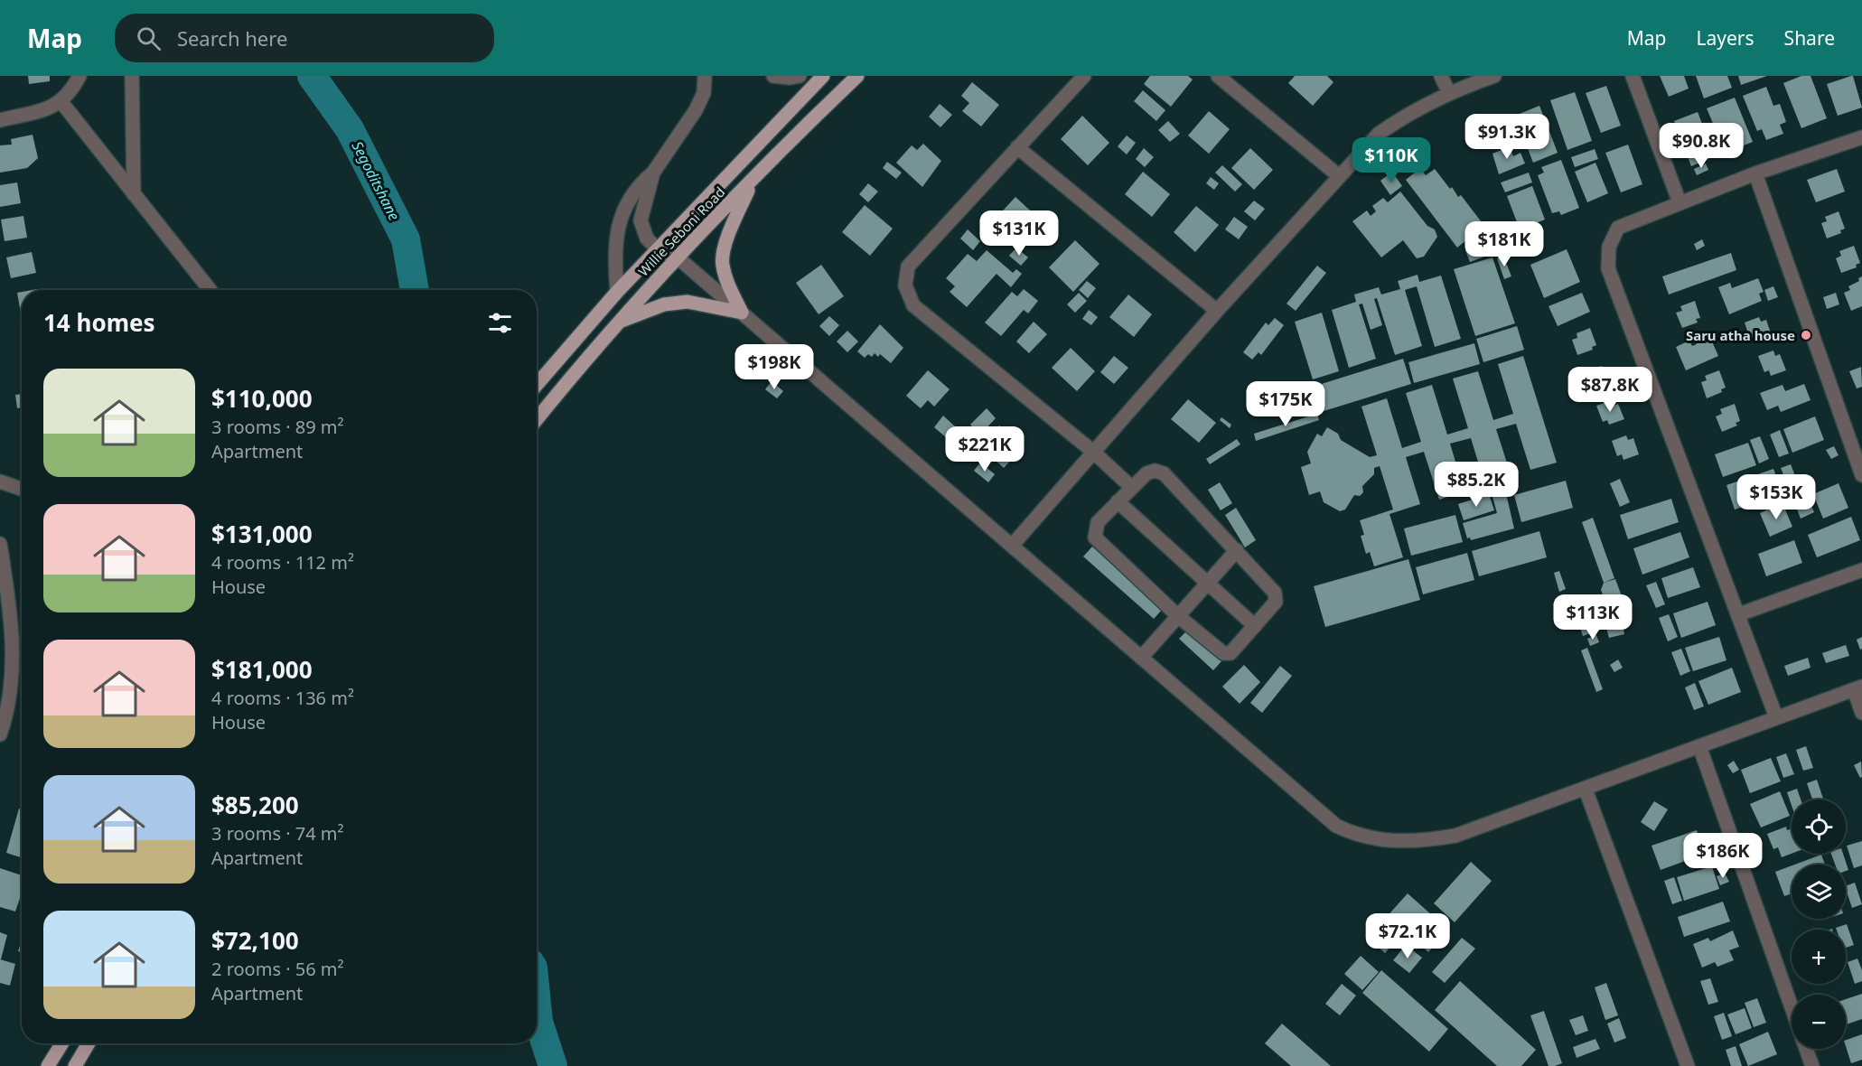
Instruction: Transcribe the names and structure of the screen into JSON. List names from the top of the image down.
{
  "streets": {
    "main road": ["Willie Seboni Road"]
  },
  "water": ["Segoditshane"],
  "places": ["Saru atha house"],
  "page": {
    "header": "Map",
    "search": "Search here",
    "nav": ["Map", "Layers", "Share"],
    "price": [
      "$91.3K",
      "$90.8K",
      "$110K",
      "$131K",
      "$181K",
      "$198K",
      "$87.8K",
      "$175K",
      "$221K",
      "$85.2K",
      "$153K",
      "$113K",
      "$186K",
      "$72.1K"
    ],
    "heading": "14 homes",
    "list": [
      {
        "name": "$110,000",
        "note": "3 rooms · 89 m² · Apartment"
      },
      {
        "name": "$131,000",
        "note": "4 rooms · 112 m² · House"
      },
      {
        "name": "$181,000",
        "note": "4 rooms · 136 m² · House"
      },
      {
        "name": "$85,200",
        "note": "3 rooms · 74 m² · Apartment"
      },
      {
        "name": "$72,100",
        "note": "2 rooms · 56 m² · Apartment"
      }
    ],
    "map_buttons": ["+", "−"]
  }
}
